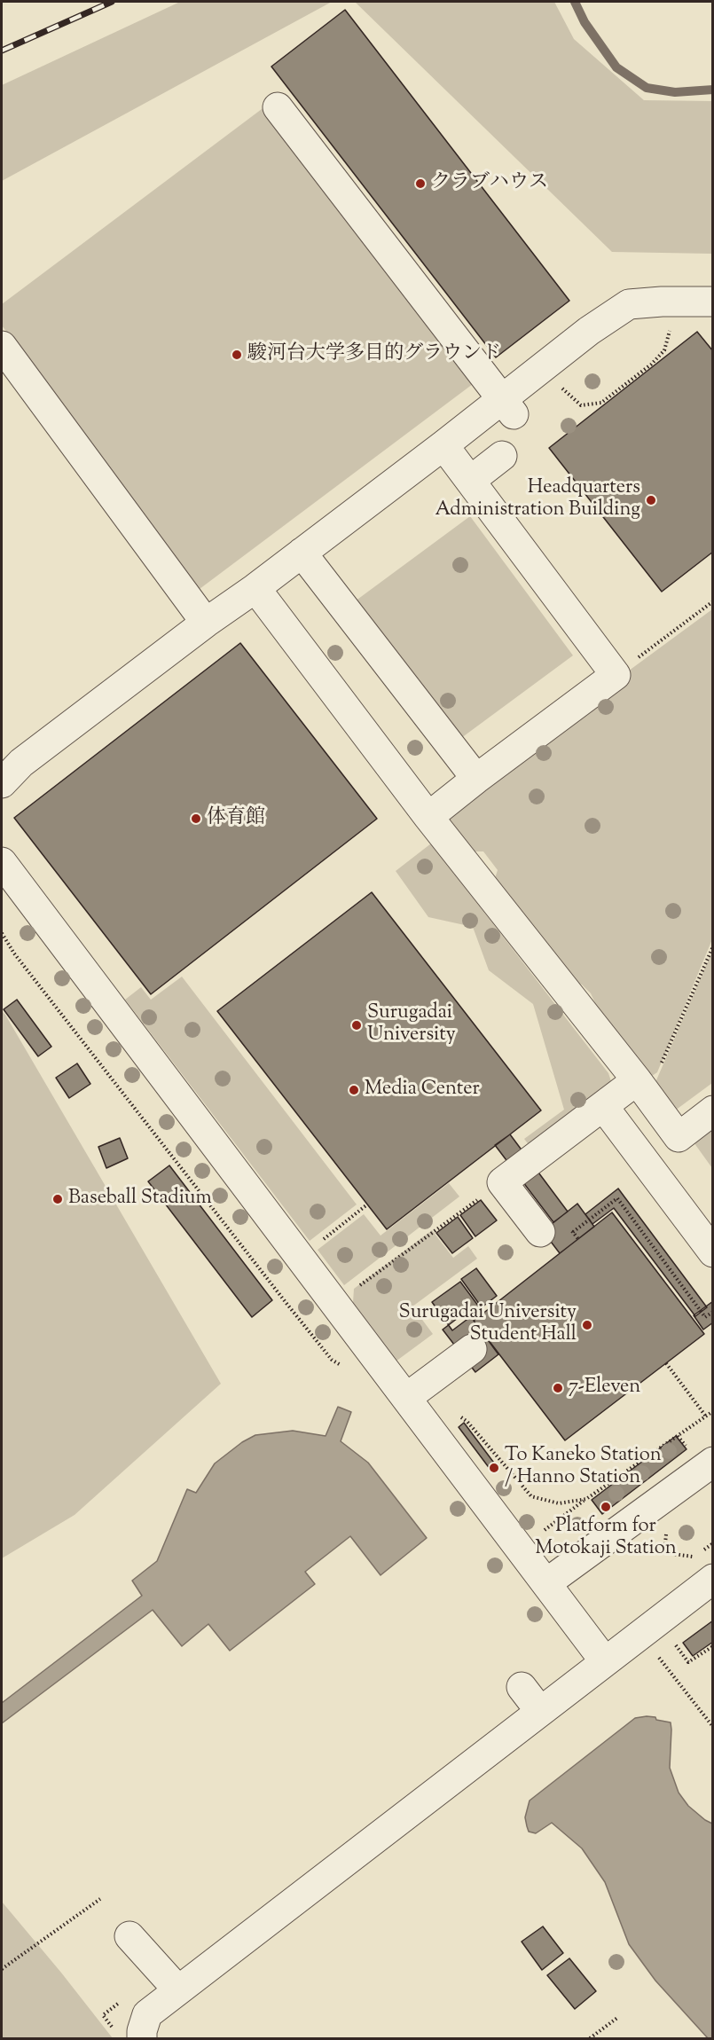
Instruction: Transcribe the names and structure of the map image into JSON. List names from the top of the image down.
{
  "places": [
    "クラブハウス",
    "駿河台大学多目的グラウンド",
    "Headquarters Administration Building",
    "体育館",
    "Surugadai University",
    "Media Center",
    "Baseball Stadium",
    "Surugadai University Student Hall",
    "7-Eleven",
    "To Kaneko Station / Hanno Station",
    "Platform for Motokaji Station"
  ]
}
